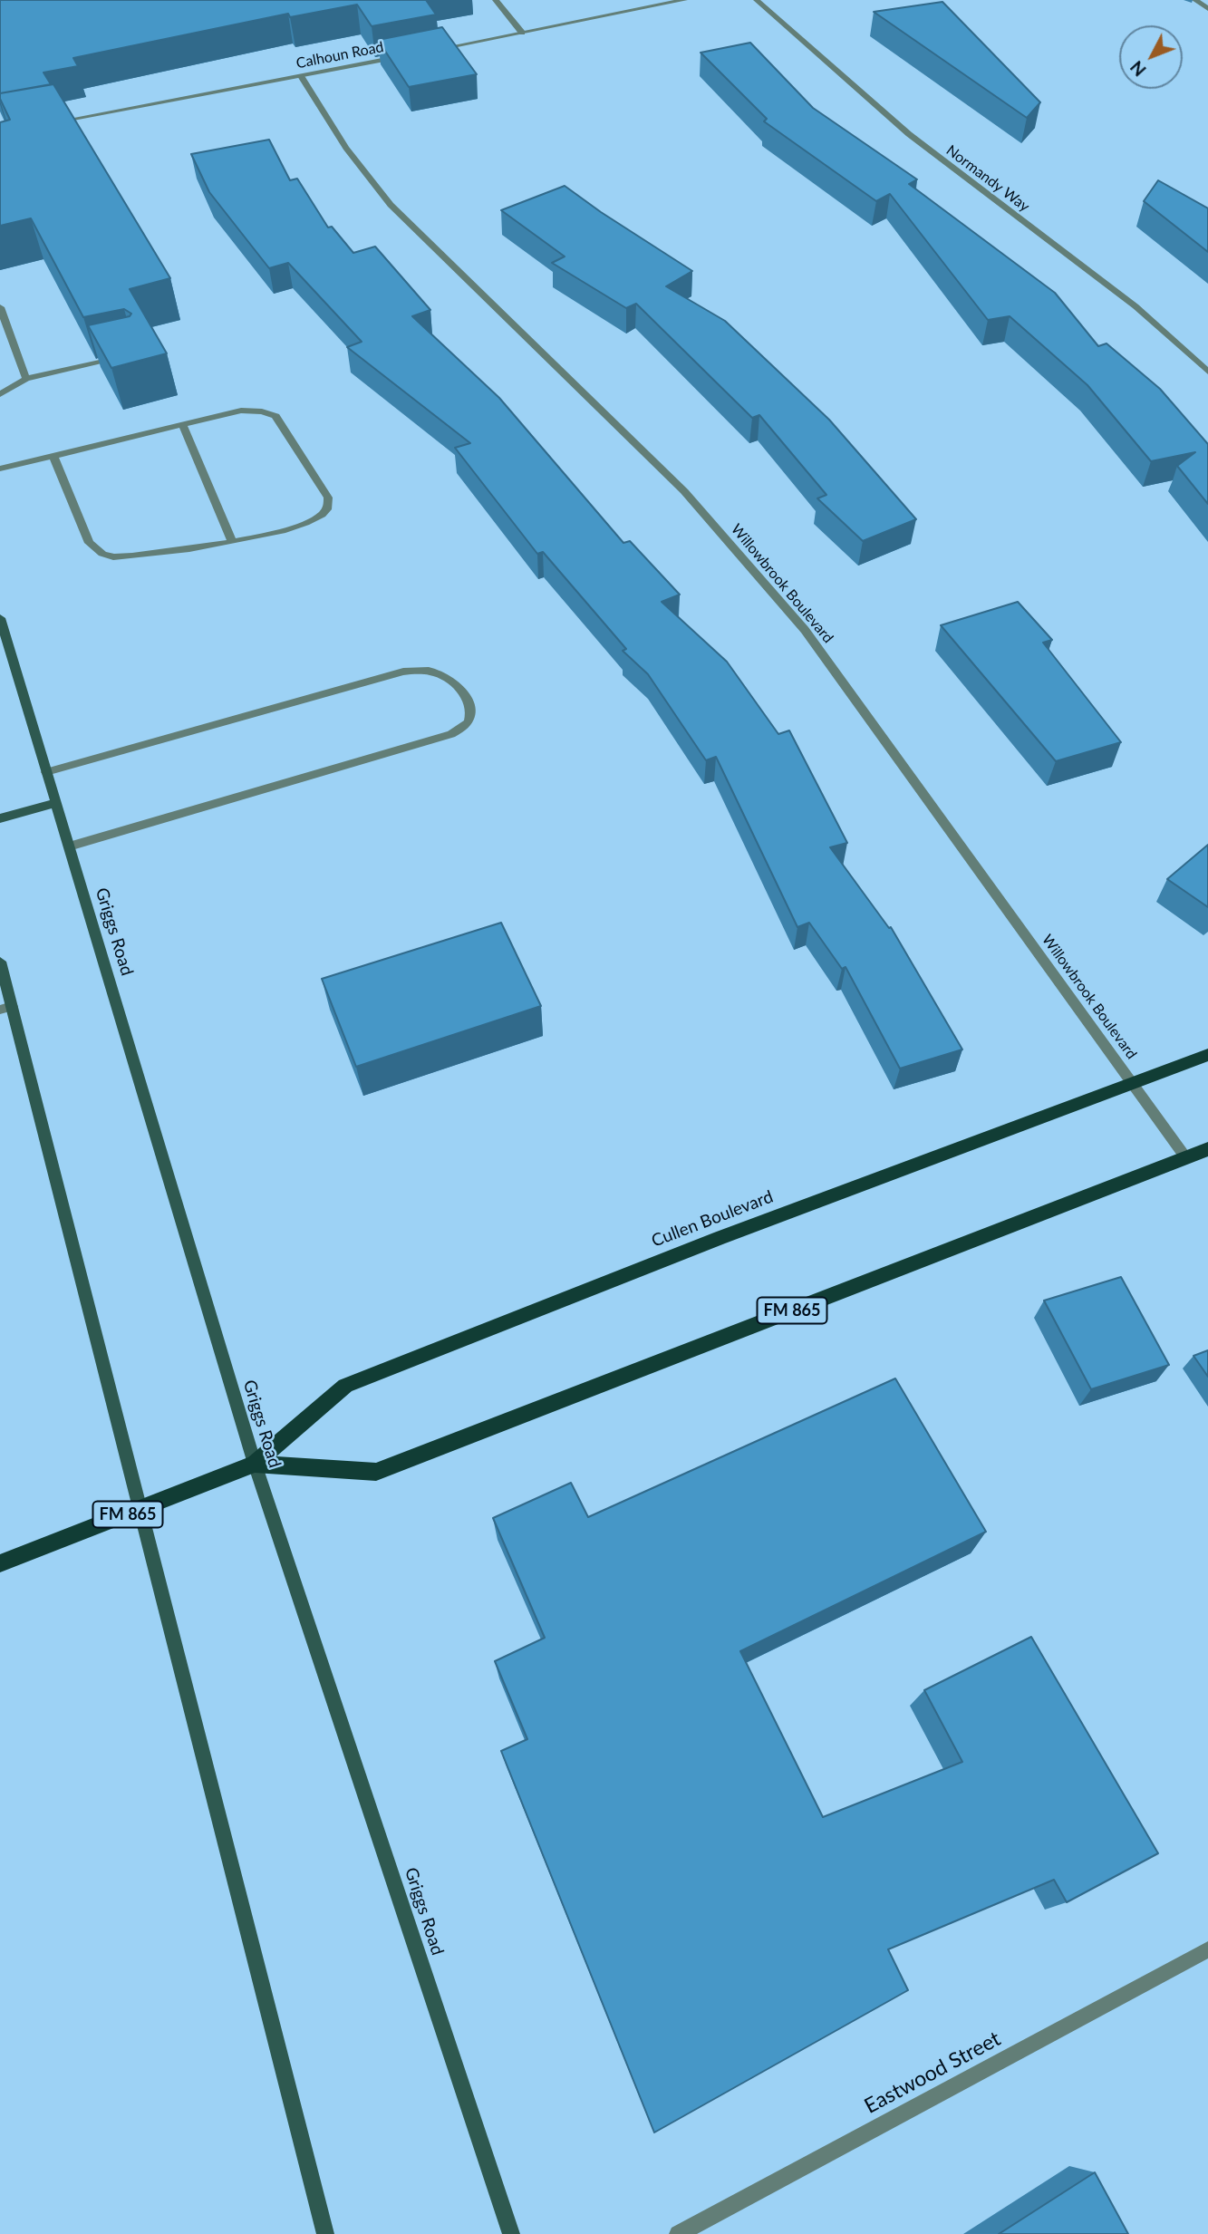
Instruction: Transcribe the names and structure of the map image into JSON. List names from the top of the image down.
{
  "streets": {
    "main road": ["Griggs Road", "Cullen Boulevard", "FM 865"],
    "street": [
      "Calhoun Road",
      "Normandy Way",
      "Willowbrook Boulevard",
      "Eastwood Street"
    ]
  },
  "crossings": [
    ["Calhoun Road", "Willowbrook Boulevard"],
    ["Willowbrook Boulevard", "Cullen Boulevard"],
    ["Griggs Road", "Cullen Boulevard"]
  ],
  "north": "bottom left"
}
